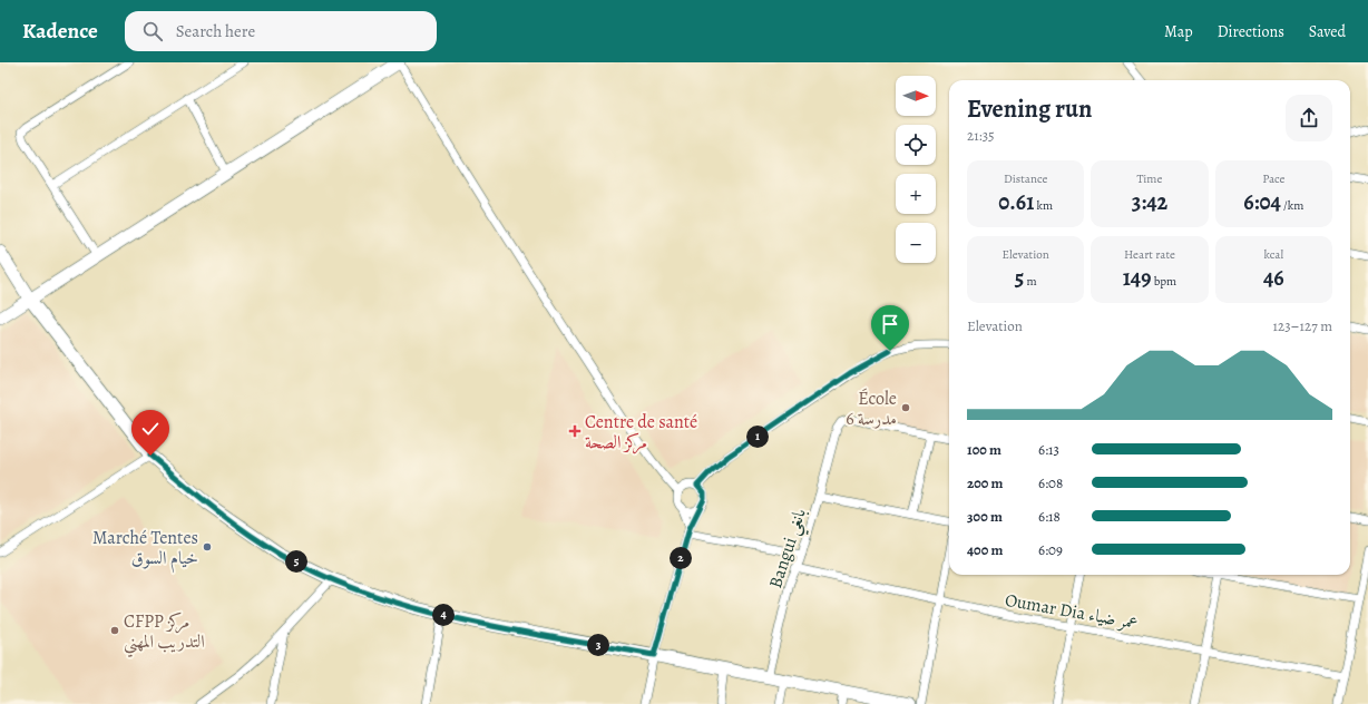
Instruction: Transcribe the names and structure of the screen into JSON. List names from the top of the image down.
{
  "streets": {
    "street": ["Bangui بانغي", "Oumar Dia عمر ضياء"]
  },
  "crossings": [
    ["Bangui بانغي", "Oumar Dia عمر ضياء"]
  ],
  "places": {
    "other": ["École 6 مدرسة", "Marché Tentes خيام السوق", "CFPP مركز التدريب المهني"],
    "health": ["Centre de santé مركز الصحة"]
  },
  "north": "right",
  "page": {
    "header": "Kadence",
    "search": "Search here",
    "nav": ["Map", "Directions", "Saved"],
    "map_buttons": ["+", "−"],
    "heading": ["Evening run", "21:35"],
    "stats": [
      ["Distance", "0.61 km"],
      ["Time", "3:42"],
      ["Pace", "6:04 /km"],
      ["Elevation", "5 m"],
      ["Heart rate", "149 bpm"],
      ["kcal", "46"]
    ],
    "chart": ["Elevation", "123–127 m"],
    "pins": [
      "1",
      "2",
      "5",
      "4",
      "3"
    ],
    "list": [
      {
        "name": "100 m",
        "note": "6:13"
      },
      {
        "name": "200 m",
        "note": "6:08"
      },
      {
        "name": "300 m",
        "note": "6:18"
      },
      {
        "name": "400 m",
        "note": "6:09"
      }
    ]
  }
}
